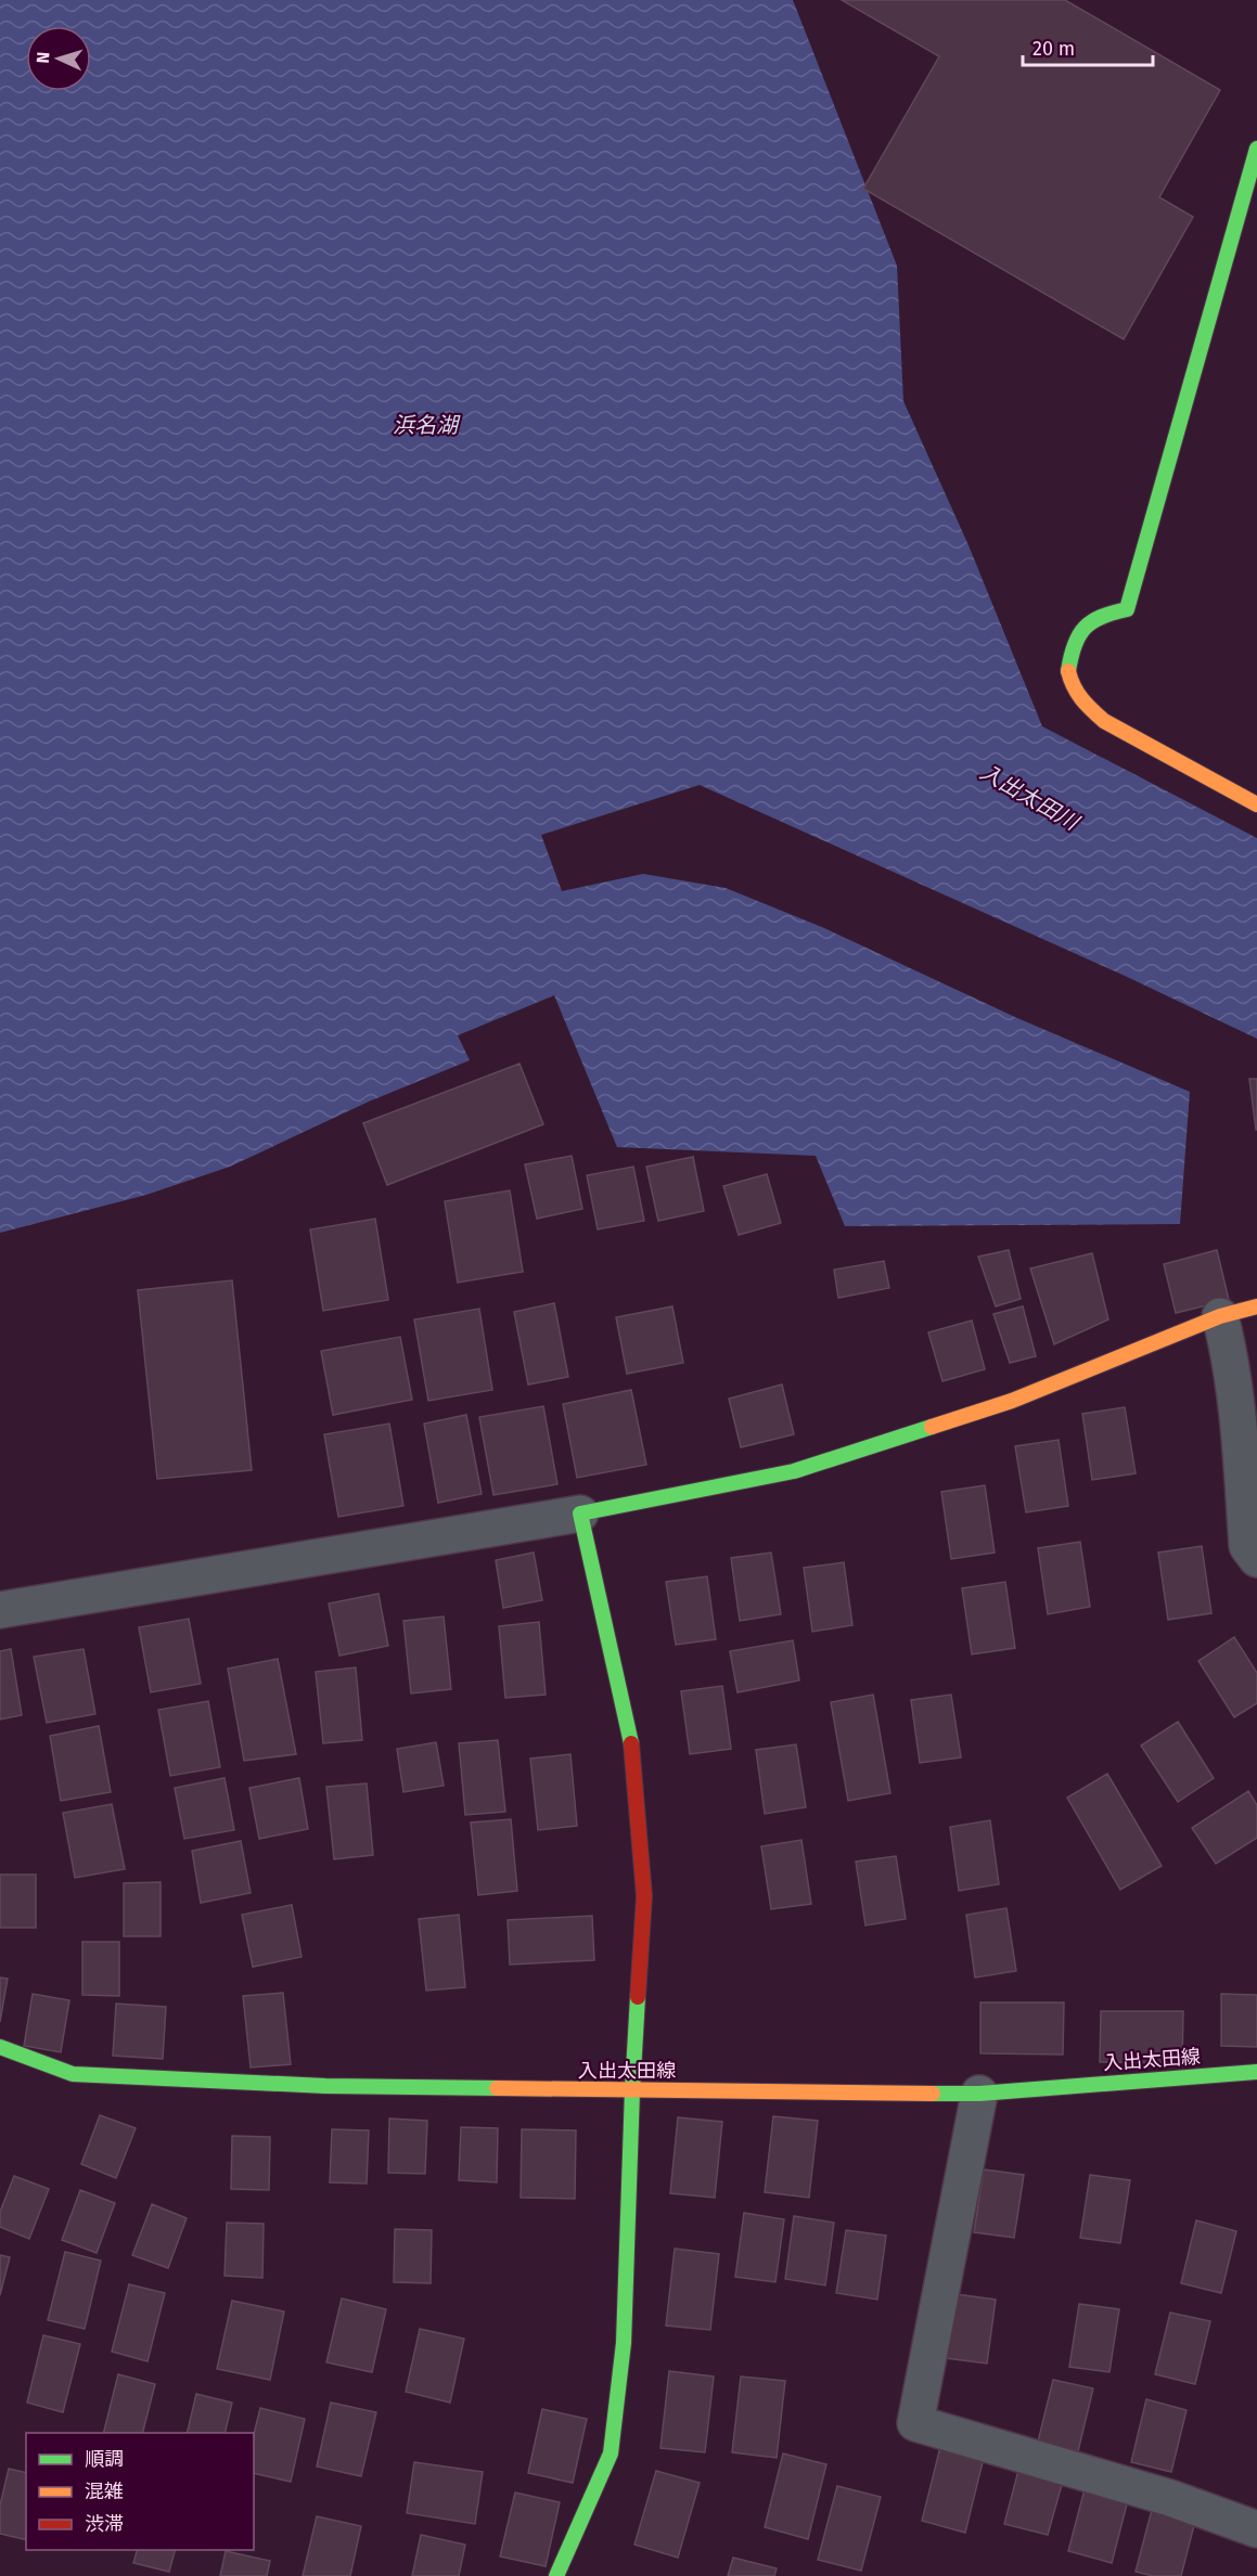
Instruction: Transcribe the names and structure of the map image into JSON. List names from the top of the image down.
{
  "streets": {
    "street": ["入出太田線"]
  },
  "water": ["浜名湖", "入出太田川"],
  "legend": ["順調", "混雑", "渋滞"],
  "scale_bar": "20 m",
  "north": "left"
}
